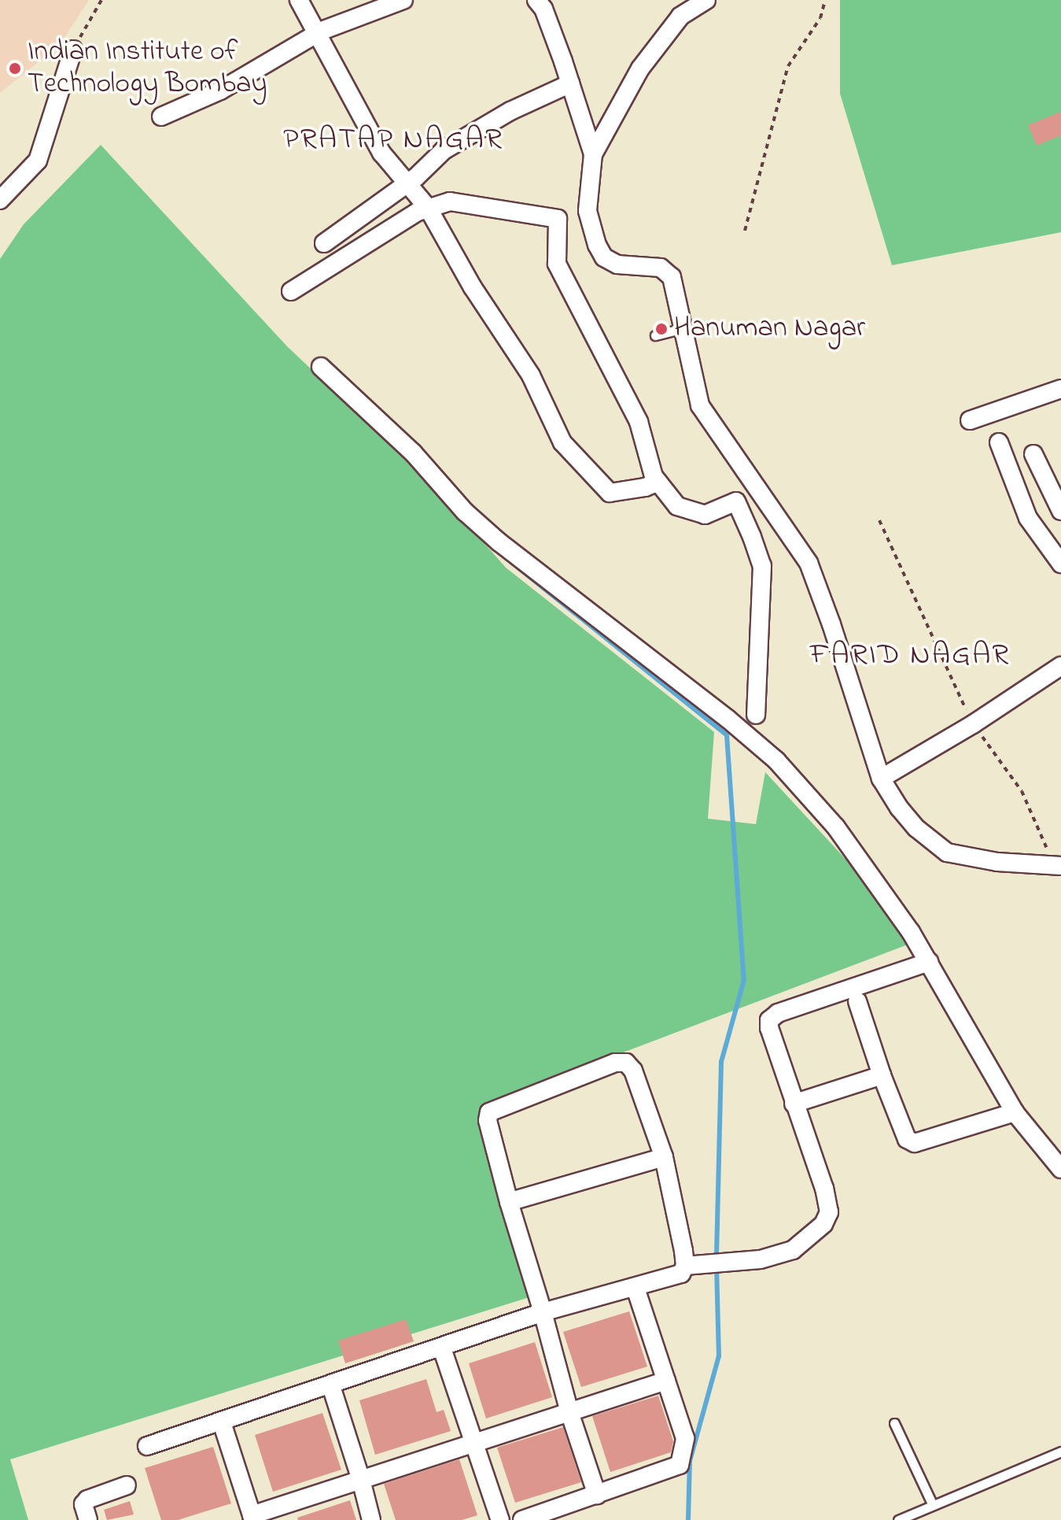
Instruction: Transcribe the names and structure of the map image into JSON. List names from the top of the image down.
{
  "districts": ["PRATAP NAGAR", "FARID NAGAR"],
  "places": ["Indian Institute of Technology Bombay", "Hanuman Nagar"]
}
